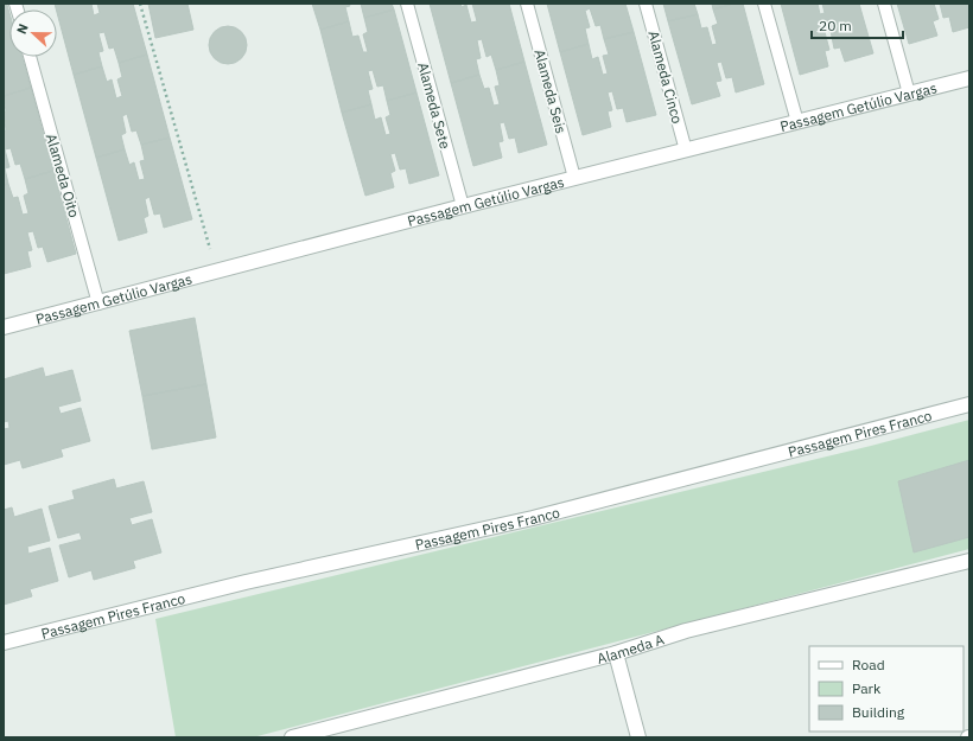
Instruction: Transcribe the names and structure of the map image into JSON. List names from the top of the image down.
{
  "streets": {
    "street": ["Passagem Getúlio Vargas", "Passagem Pires Franco", "Alameda A"],
    "lane": [
      "Alameda Cinco",
      "Alameda Seis",
      "Alameda Sete",
      "Alameda Oito"
    ]
  },
  "crossings": [
    ["Alameda Cinco", "Passagem Getúlio Vargas"],
    ["Alameda Seis", "Passagem Getúlio Vargas"],
    ["Alameda Sete", "Passagem Getúlio Vargas"],
    ["Passagem Getúlio Vargas", "Alameda Oito"]
  ],
  "legend": ["Road", "Park", "Building"],
  "scale_bar": "20 m",
  "north": "left"
}
